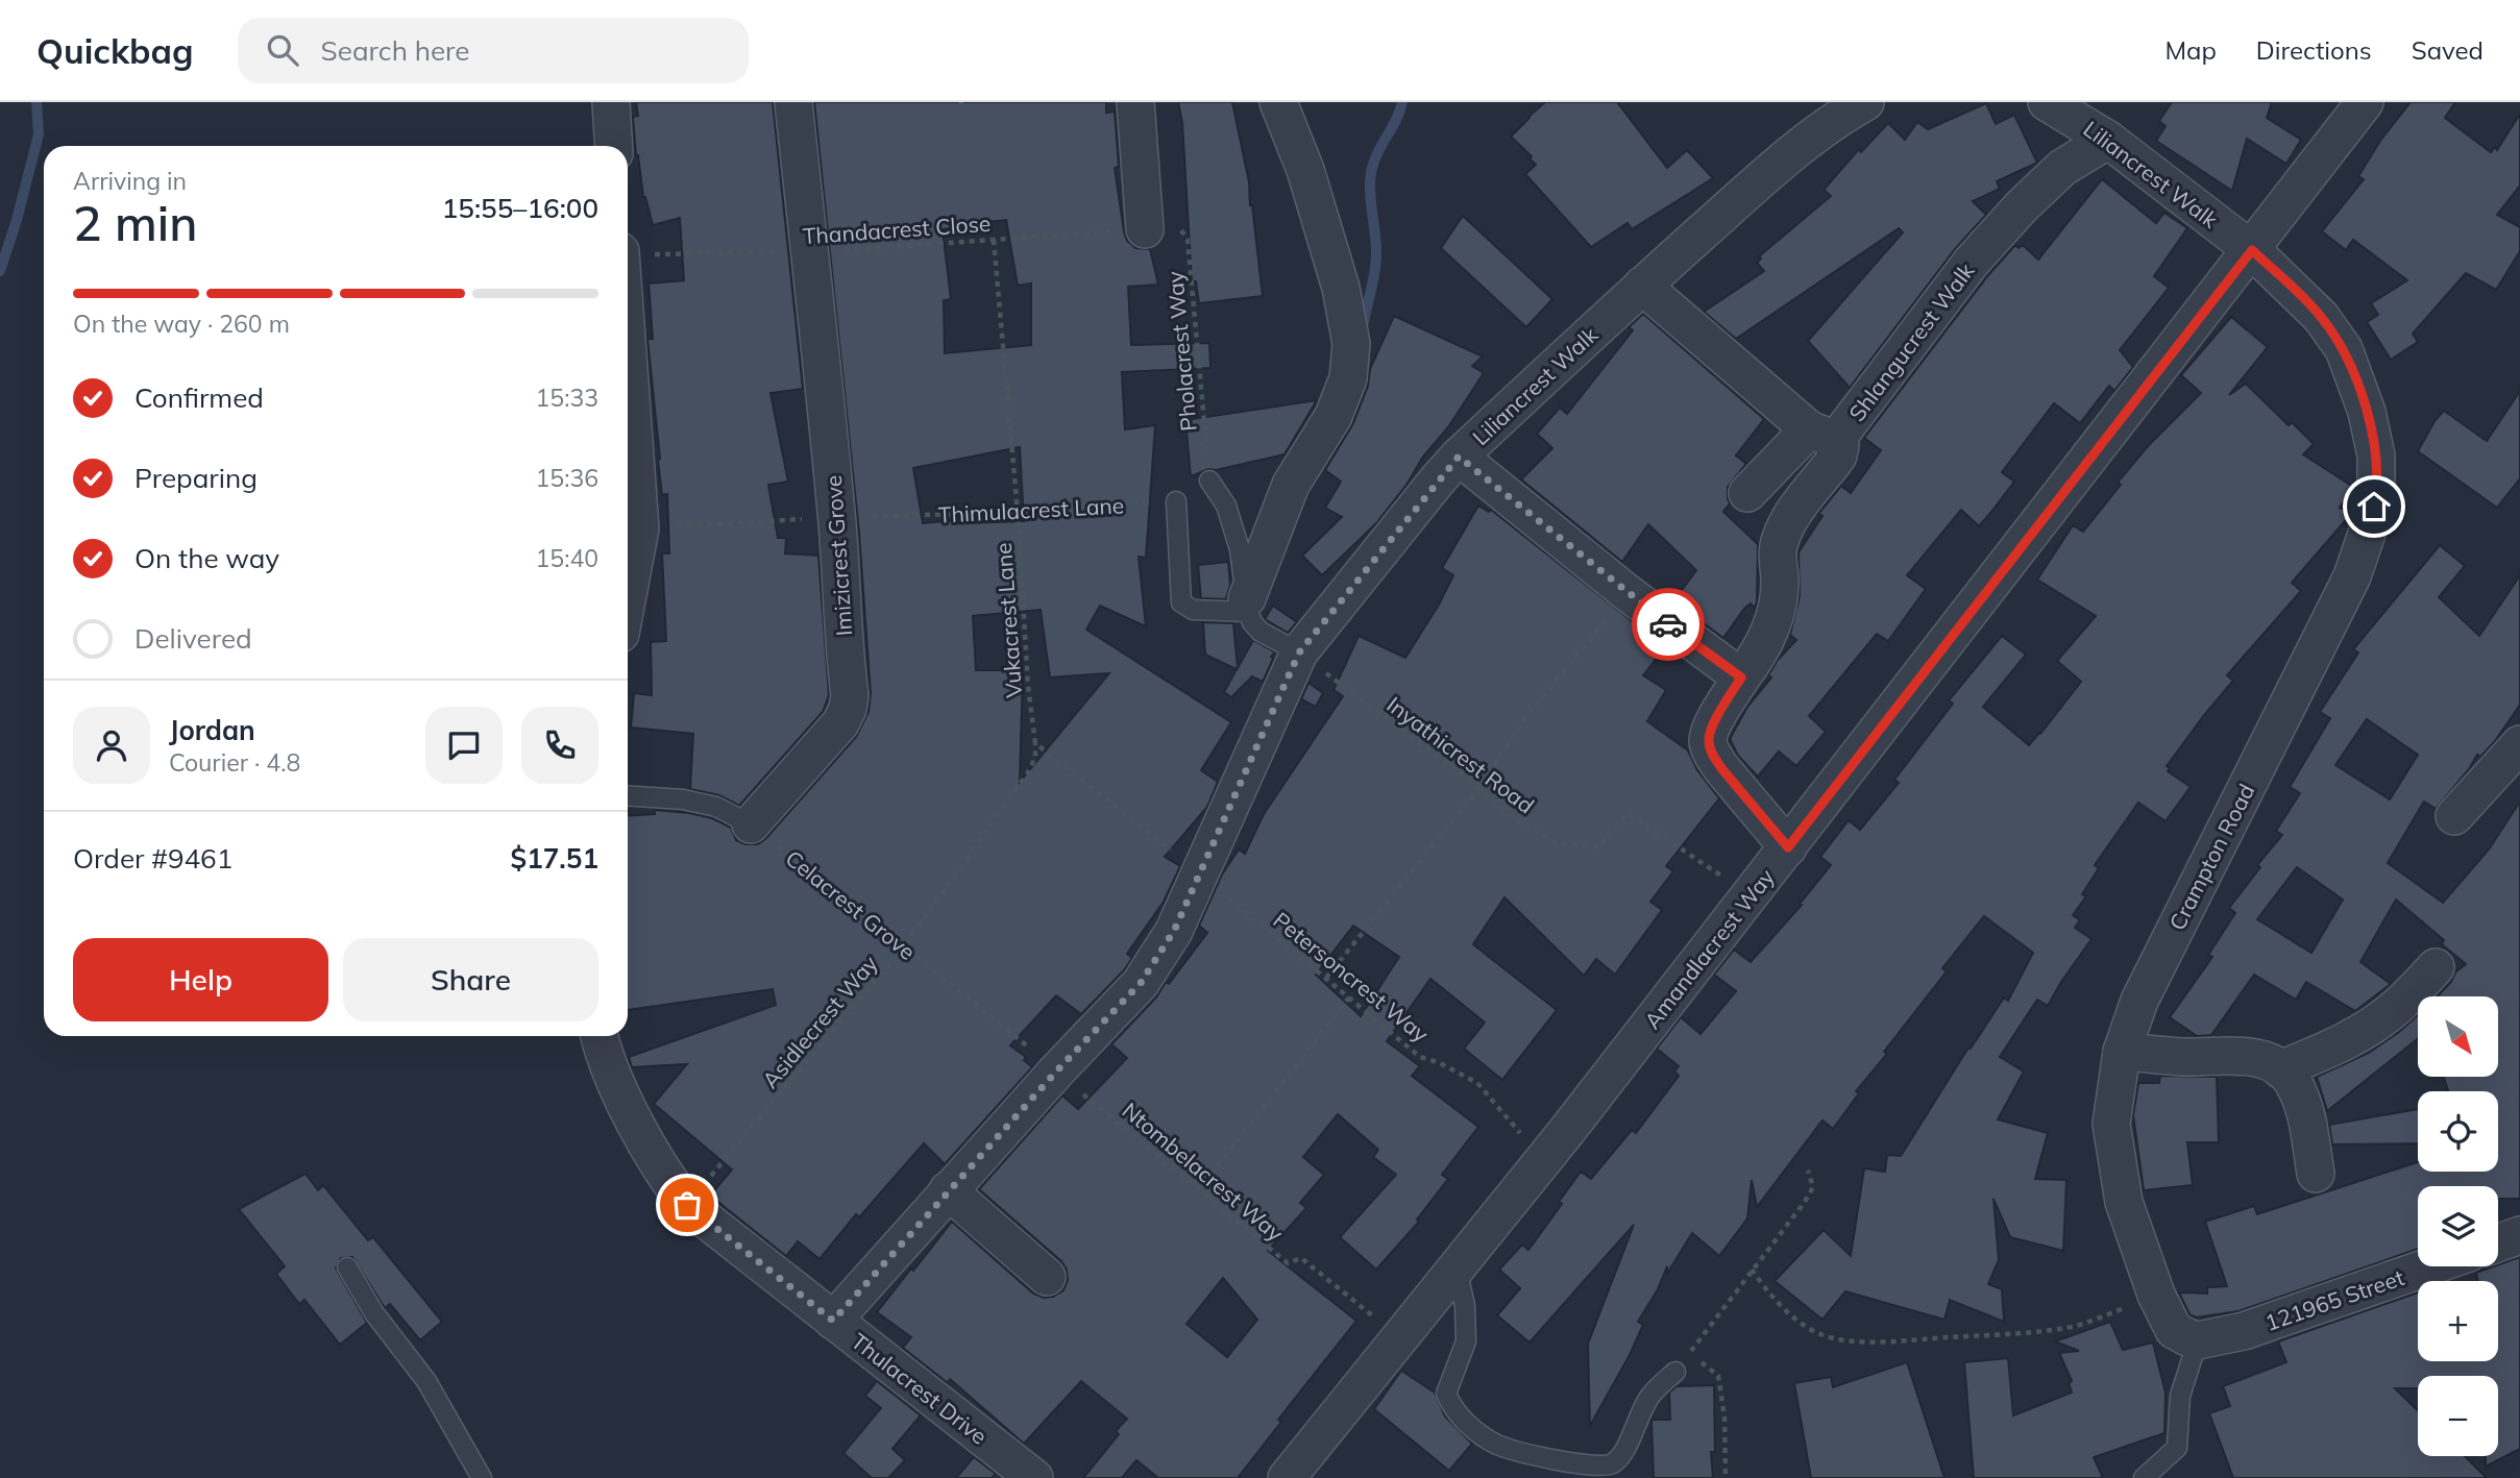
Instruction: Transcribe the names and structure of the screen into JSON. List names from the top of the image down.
{
  "streets": {
    "street": [
      "Liliancrest Walk",
      "Shlangucrest Walk",
      "Imizicrest Grove",
      "Crampton Road",
      "Amandlacrest Way",
      "121965 Street",
      "Thulacrest Drive"
    ],
    "path": [
      "Thandacrest Close",
      "Pholacrest Way",
      "Thimulacrest Lane",
      "Vukacrest Lane",
      "Inyathicrest Road",
      "Celacrest Grove",
      "Petersoncrest Way",
      "Asidlecrest Way",
      "Ntombelacrest Way"
    ]
  },
  "crossings": [
    ["Liliancrest Walk", "Shlangucrest Walk"],
    ["Liliancrest Walk", "Inyathicrest Road"],
    ["Liliancrest Walk", "Crampton Road"],
    ["Liliancrest Walk", "Celacrest Grove"],
    ["Liliancrest Walk", "Amandlacrest Way"],
    ["Liliancrest Walk", "Petersoncrest Way"],
    ["Liliancrest Walk", "Ntombelacrest Way"],
    ["Liliancrest Walk", "Thulacrest Drive"],
    ["Thandacrest Close", "Pholacrest Way"],
    ["Thandacrest Close", "Imizicrest Grove"],
    ["Thandacrest Close", "Vukacrest Lane"],
    ["Thimulacrest Lane", "Imizicrest Grove"],
    ["Thimulacrest Lane", "Vukacrest Lane"],
    ["Imizicrest Grove", "Celacrest Grove"],
    ["Vukacrest Lane", "Asidlecrest Way"],
    ["Inyathicrest Road", "Amandlacrest Way"],
    ["Crampton Road", "Amandlacrest Way"],
    ["Crampton Road", "121965 Street"],
    ["Celacrest Grove", "Asidlecrest Way"],
    ["Celacrest Grove", "Ntombelacrest Way"],
    ["Amandlacrest Way", "Petersoncrest Way"],
    ["Amandlacrest Way", "Ntombelacrest Way"],
    ["Asidlecrest Way", "Thulacrest Drive"]
  ],
  "north": "bottom right",
  "page": {
    "header": "Quickbag",
    "search": "Search here",
    "nav": ["Map", "Directions", "Saved"],
    "heading": ["2 min", "Arriving in", "15:55–16:00"],
    "panel": [
      "Jordan",
      "Courier · 4.8",
      "Order #9461",
      "$17.51"
    ],
    "bar": "On the way · 260 m",
    "list": [
      ["Confirmed", "15:33"],
      ["Preparing", "15:36"],
      ["On the way", "15:40"],
      "Delivered"
    ],
    "buttons": ["Help", "Share"],
    "map_buttons": ["+", "−"]
  }
}
